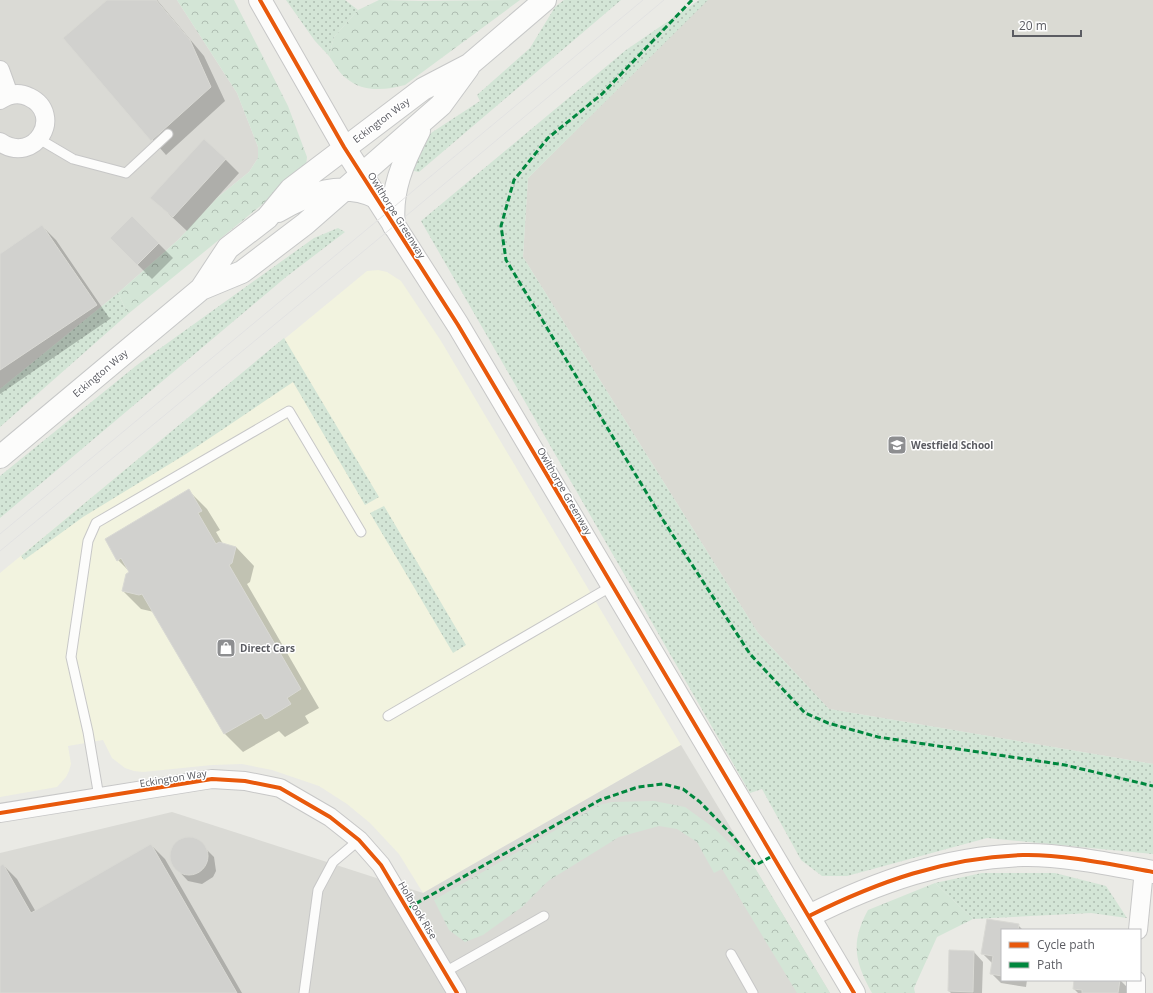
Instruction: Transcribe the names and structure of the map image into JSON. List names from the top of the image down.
{
  "streets": {
    "street": ["Eckington Way", "Owlthorpe Greenway", "Holbrook Rise"]
  },
  "crossings": [
    ["Eckington Way", "Owlthorpe Greenway"],
    ["Eckington Way", "Holbrook Rise"]
  ],
  "places": {
    "school or university": ["Westfield School"],
    "shop": ["Direct Cars"]
  },
  "legend": ["Cycle path", "Path"],
  "scale_bar": "20 m"
}
